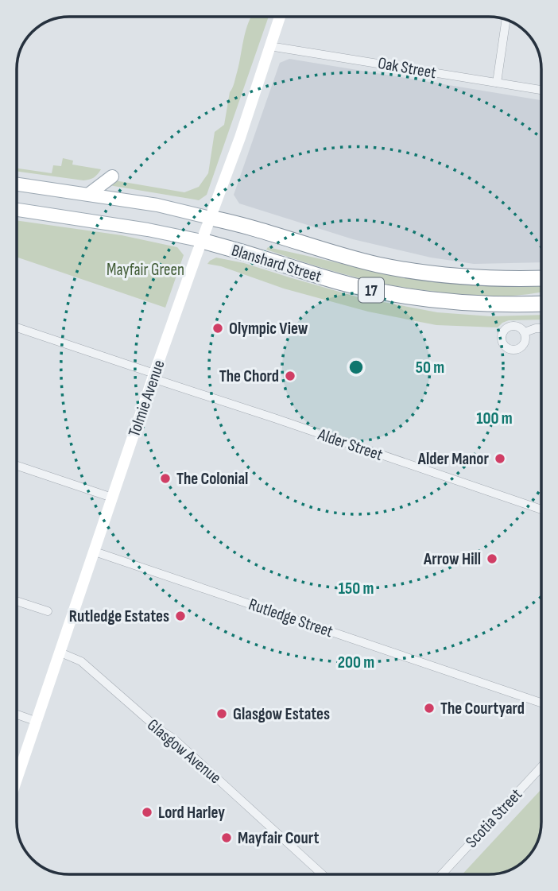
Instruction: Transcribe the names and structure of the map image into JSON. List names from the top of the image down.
{
  "streets": {
    "highway": ["Blanshard Street", "17"],
    "street": [
      "Oak Street",
      "Tolmie Avenue",
      "Alder Street",
      "Rutledge Street",
      "Glasgow Avenue",
      "Scotia Street"
    ]
  },
  "crossings": [
    ["Oak Street", "Tolmie Avenue"],
    ["Blanshard Street", "Tolmie Avenue"],
    ["Tolmie Avenue", "Alder Street"],
    ["Tolmie Avenue", "Rutledge Street"],
    ["Tolmie Avenue", "Glasgow Avenue"]
  ],
  "parks": ["Mayfair Green"],
  "places": [
    "Olympic View",
    "The Chord",
    "Alder Manor",
    "The Colonial",
    "Arrow Hill",
    "Rutledge Estates",
    "The Courtyard",
    "Glasgow Estates",
    "Lord Harley",
    "Mayfair Court"
  ],
  "rings": [
    "50 m",
    "100 m",
    "150 m",
    "200 m"
  ]
}
